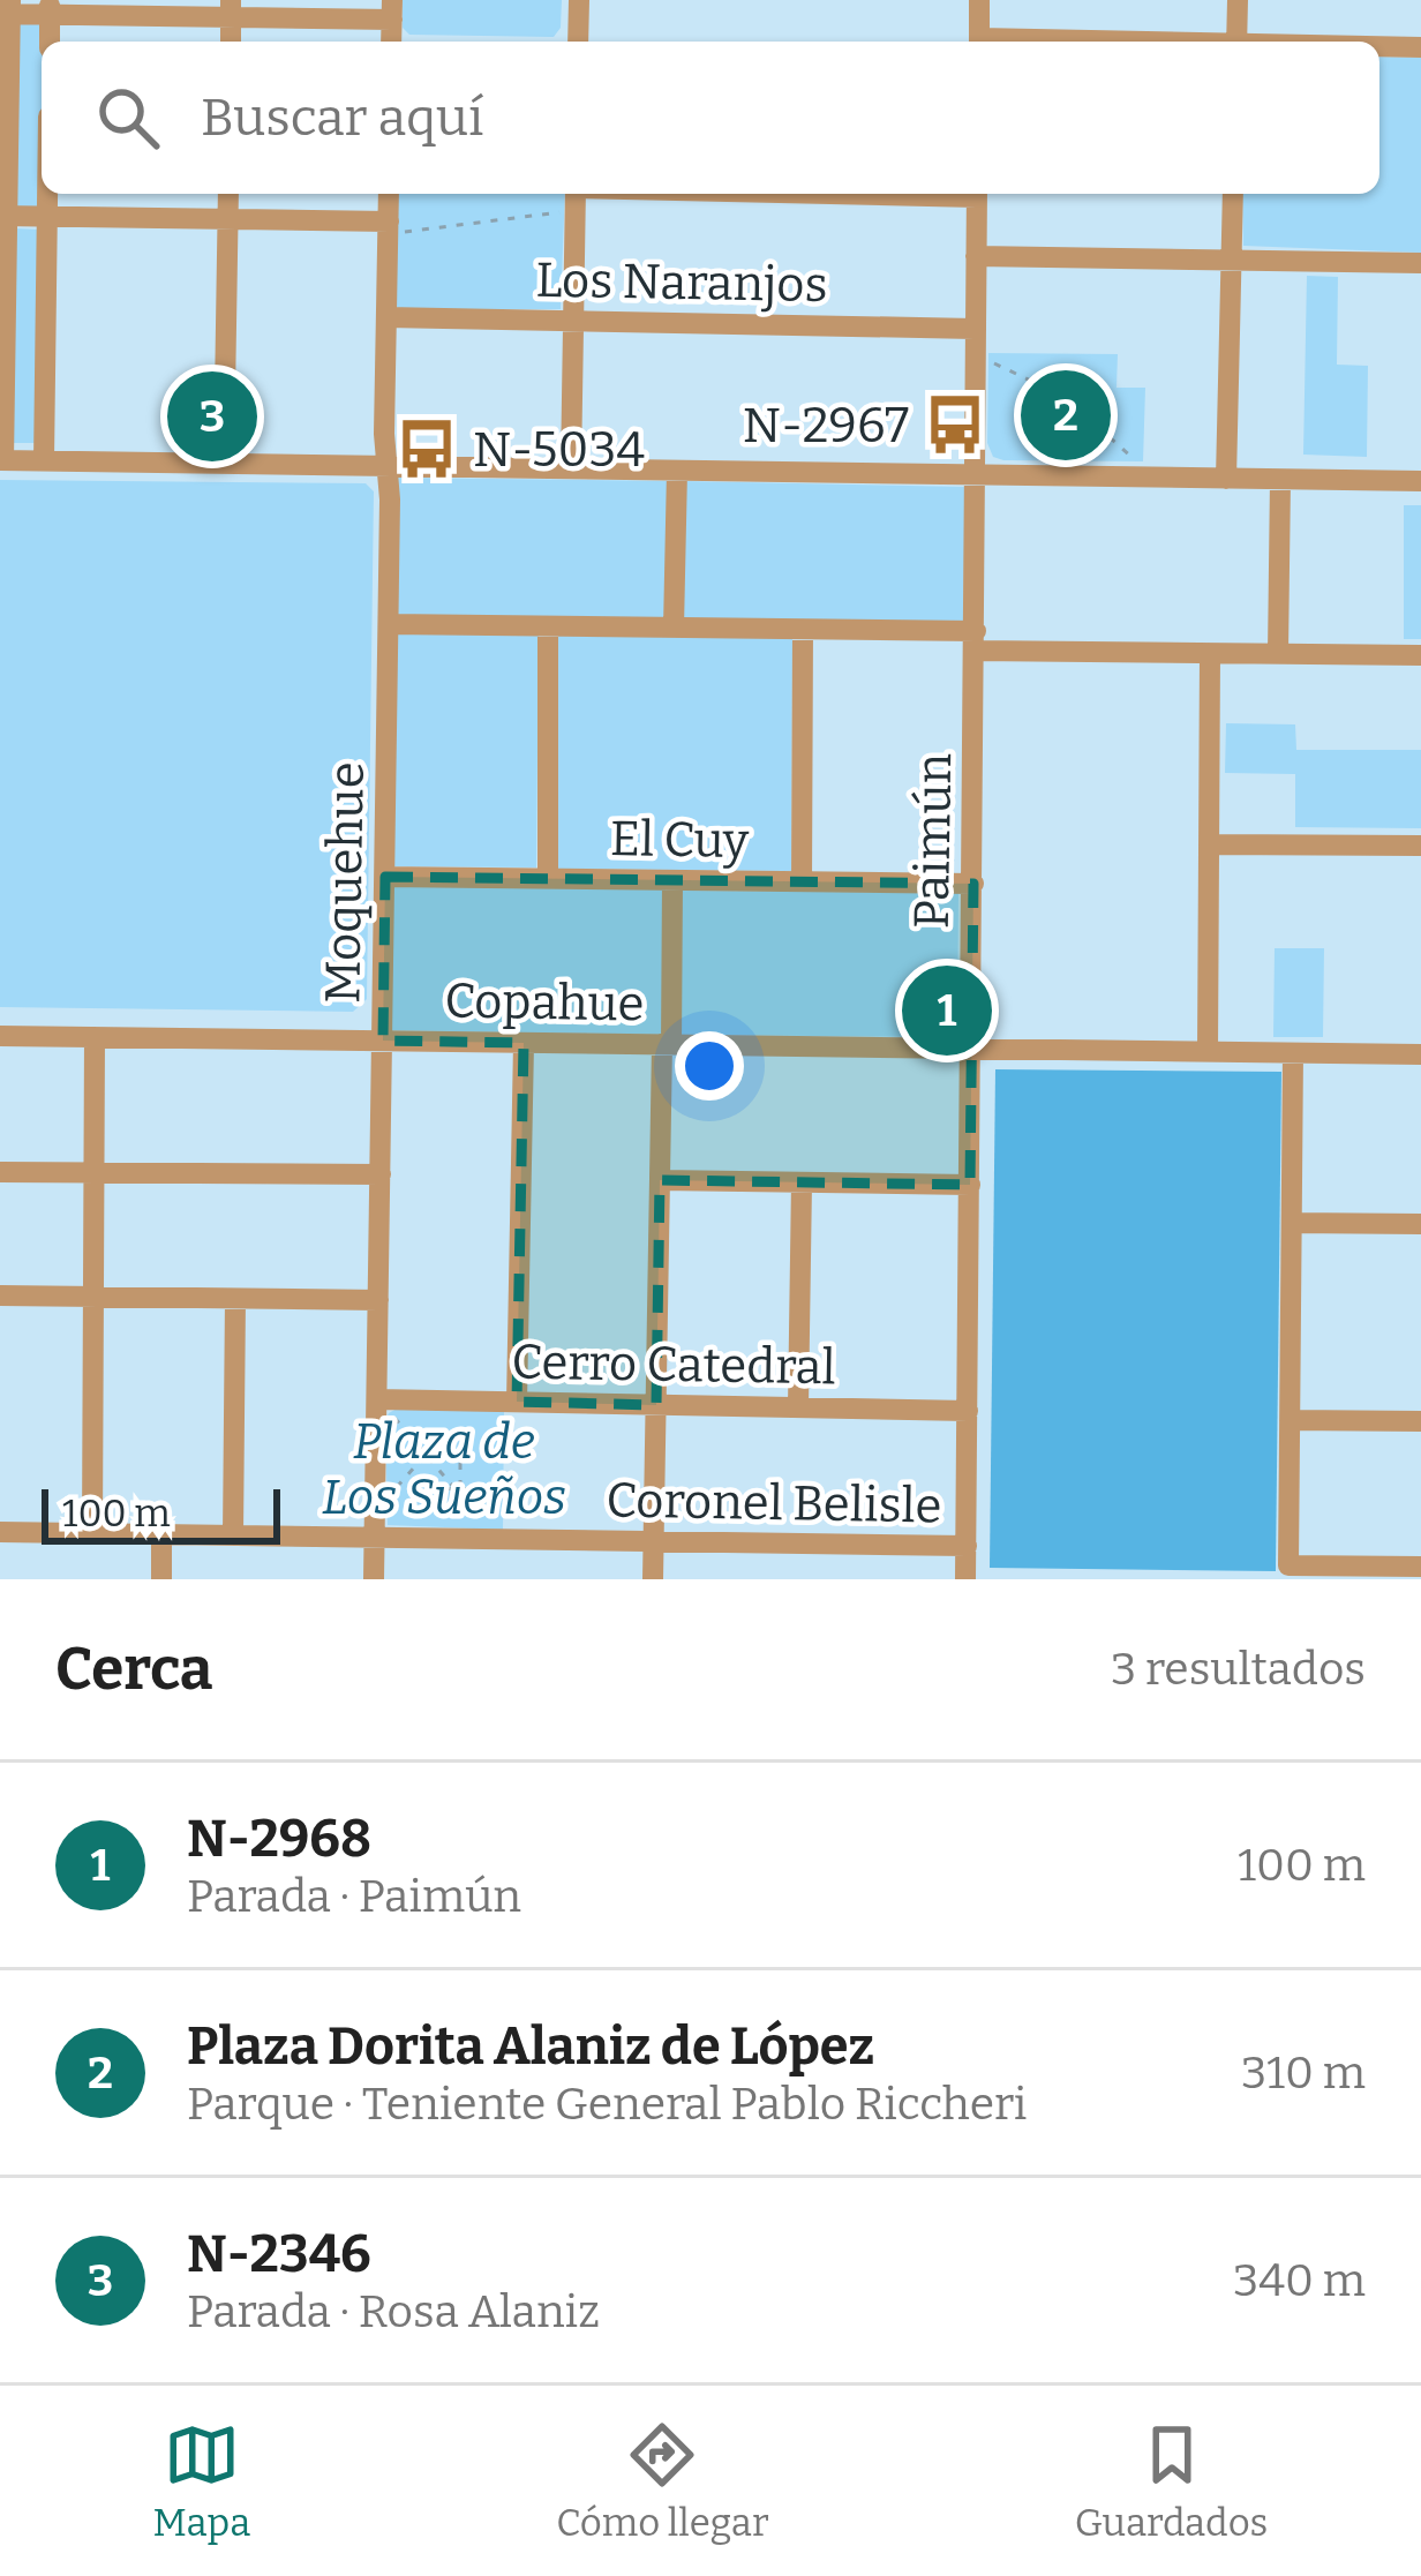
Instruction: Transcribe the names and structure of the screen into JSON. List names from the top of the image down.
{
  "streets": {
    "street": [
      "Los Naranjos",
      "El Cuy",
      "Paimún",
      "Moquehue",
      "Copahue",
      "Cerro Catedral",
      "Coronel Belisle"
    ]
  },
  "crossings": [
    ["Los Naranjos", "Paimún"],
    ["Los Naranjos", "Moquehue"],
    ["El Cuy", "Paimún"],
    ["El Cuy", "Moquehue"],
    ["Paimún", "Copahue"],
    ["Paimún", "Cerro Catedral"],
    ["Paimún", "Coronel Belisle"],
    ["Moquehue", "Copahue"],
    ["Moquehue", "Cerro Catedral"],
    ["Moquehue", "Coronel Belisle"]
  ],
  "parks": ["Plaza de Los Sueños"],
  "places": {
    "bus stop": ["N-2967", "N-5034"]
  },
  "scale_bar": "100 m",
  "page": {
    "search": "Buscar aquí",
    "pins": ["2", "3", "1"],
    "scale": "100 m",
    "heading": ["Cerca", "3 resultados"],
    "list": [
      {
        "mark": "1",
        "name": "N-2968",
        "note": "Parada · Paimún",
        "value": "100 m"
      },
      {
        "mark": "2",
        "name": "Plaza Dorita Alaniz de López",
        "note": "Parque · Teniente General Pablo Riccheri",
        "value": "310 m"
      },
      {
        "mark": "3",
        "name": "N-2346",
        "note": "Parada · Rosa Alaniz",
        "value": "340 m"
      }
    ],
    "nav": ["Mapa", "Cómo llegar", "Guardados"]
  }
}
